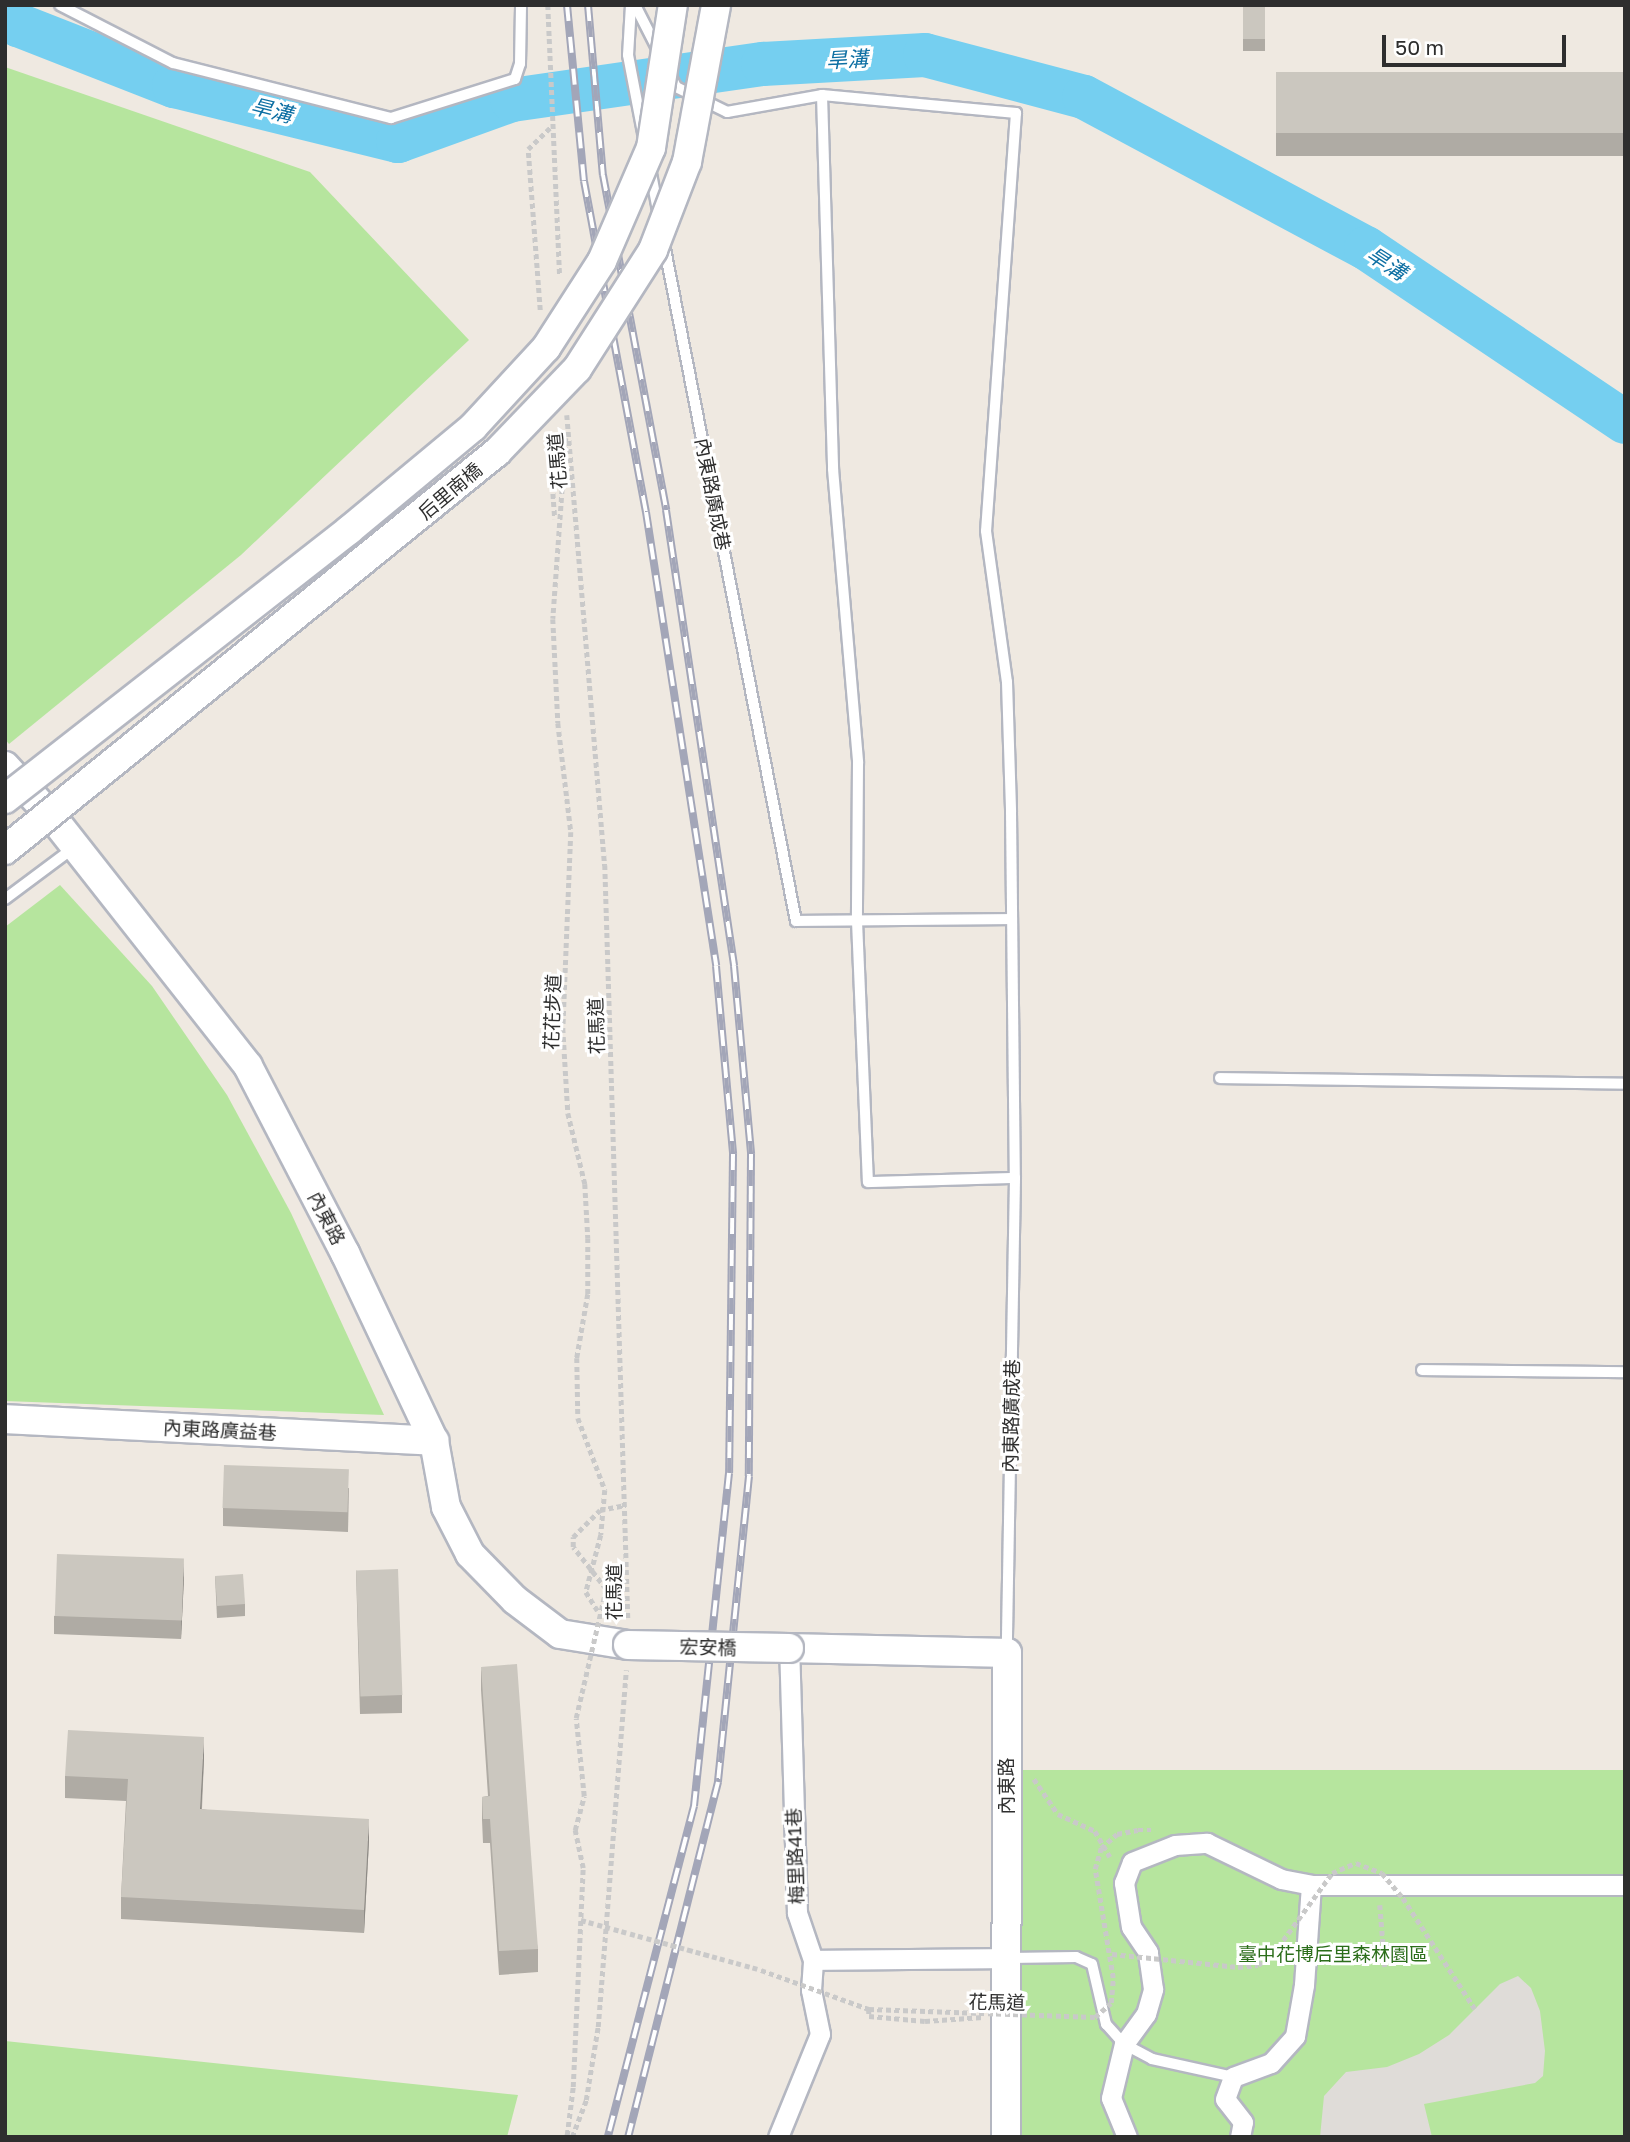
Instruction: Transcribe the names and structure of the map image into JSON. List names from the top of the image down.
{
  "streets": {
    "street": [
      "后里南橋",
      "內東路",
      "內東路廣益巷",
      "宏安橋",
      "梅里路41巷"
    ],
    "lane": ["內東路廣成巷"],
    "path": ["花馬道", "花花步道"]
  },
  "crossings": [
    ["花馬道", "花花步道"],
    ["花馬道", "內東路"],
    ["花馬道", "宏安橋"],
    ["后里南橋", "內東路"],
    ["內東路廣成巷", "內東路"],
    ["內東路", "內東路廣益巷"],
    ["內東路", "宏安橋"],
    ["宏安橋", "梅里路41巷"]
  ],
  "water": ["旱溝"],
  "parks": ["臺中花博后里森林園區"],
  "scale_bar": "50 m"
}
